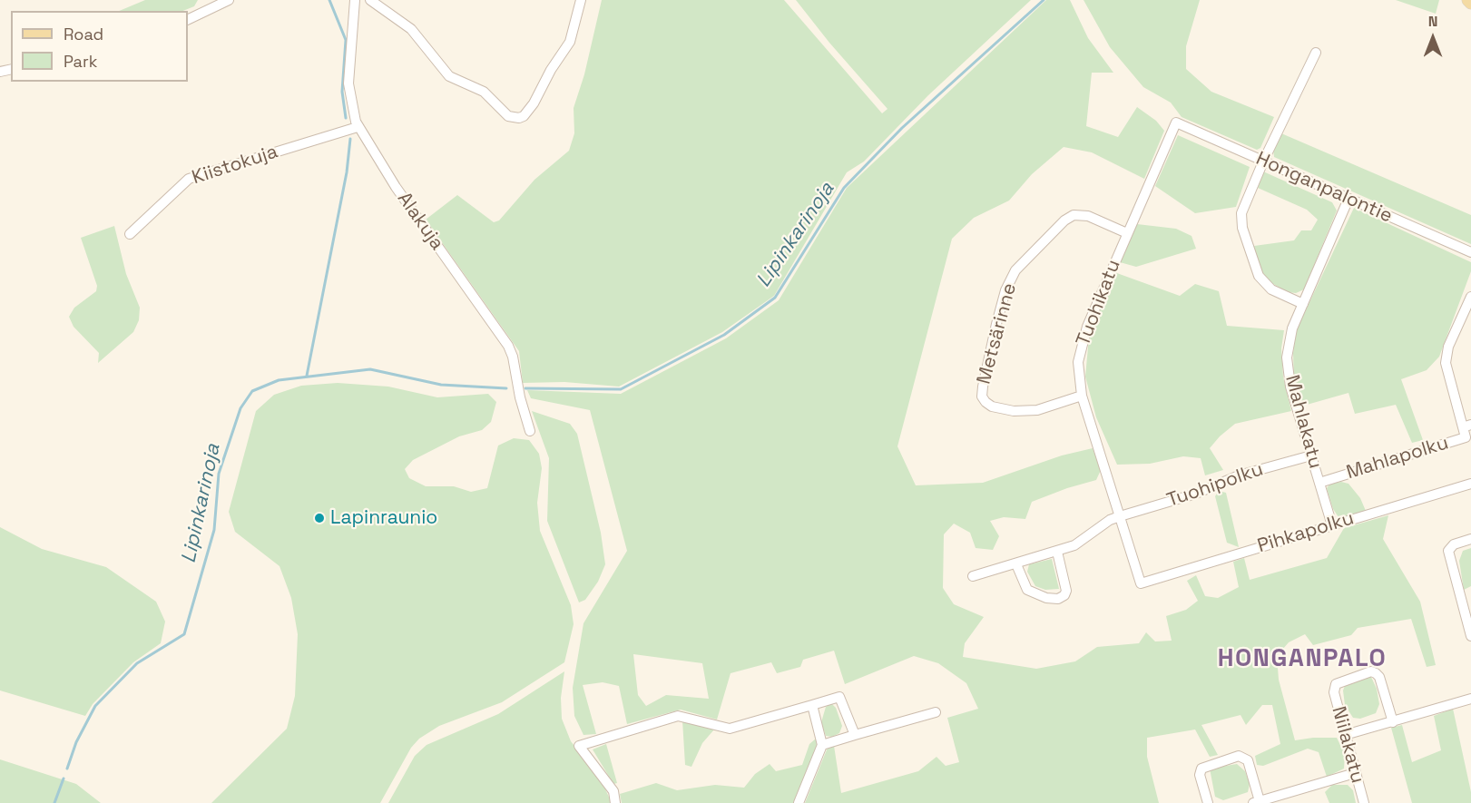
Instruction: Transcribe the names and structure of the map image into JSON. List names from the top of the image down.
{
  "streets": {
    "street": [
      "Kiistokuja",
      "Honganpalontie",
      "Alakuja",
      "Tuohikatu",
      "Metsärinne",
      "Mahlakatu",
      "Mahlapolku",
      "Tuohipolku",
      "Pihkapolku",
      "Niilakatu"
    ]
  },
  "crossings": [
    ["Kiistokuja", "Alakuja"],
    ["Honganpalontie", "Tuohikatu"],
    ["Honganpalontie", "Mahlakatu"],
    ["Tuohikatu", "Metsärinne"],
    ["Tuohikatu", "Tuohipolku"],
    ["Tuohikatu", "Pihkapolku"],
    ["Mahlakatu", "Mahlapolku"],
    ["Mahlakatu", "Tuohipolku"],
    ["Mahlakatu", "Pihkapolku"]
  ],
  "districts": ["HONGANPALO"],
  "water": ["Lipinkarinoja"],
  "places": ["Lapinraunio"],
  "legend": ["Road", "Park"],
  "north": "top"
}
